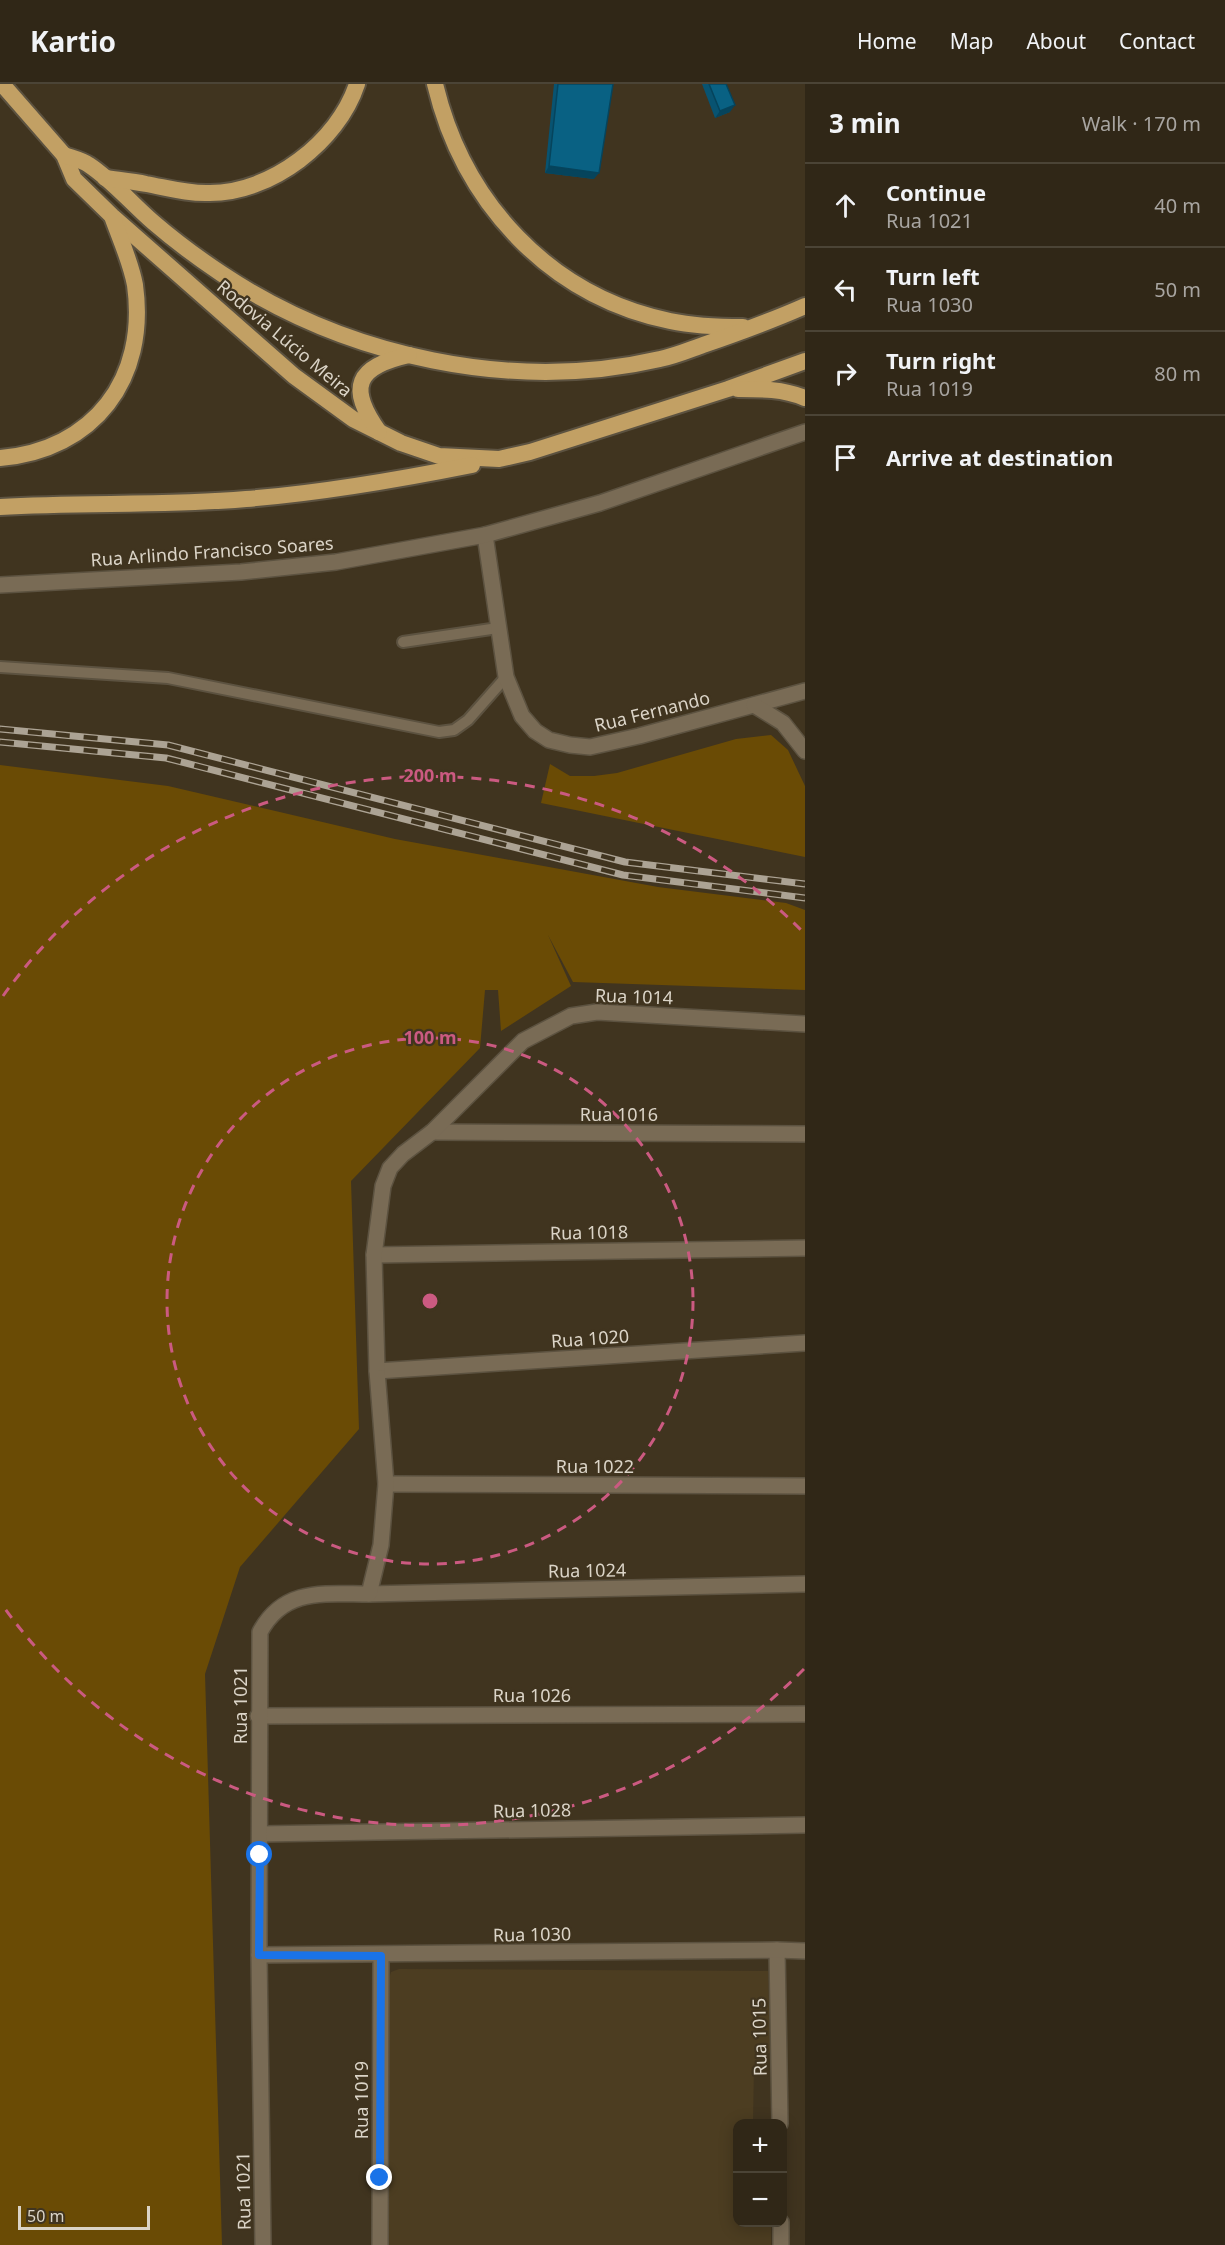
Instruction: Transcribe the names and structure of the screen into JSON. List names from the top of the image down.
{
  "streets": {
    "highway": ["Rodovia Lúcio Meira"],
    "street": [
      "Rua Arlindo Francisco Soares",
      "Rua Fernando",
      "Rua 1014",
      "Rua 1016",
      "Rua 1018",
      "Rua 1020",
      "Rua 1022",
      "Rua 1024",
      "Rua 1026",
      "Rua 1021",
      "Rua 1028",
      "Rua 1030",
      "Rua 1015",
      "Rua 1019"
    ]
  },
  "crossings": [
    ["Rua Arlindo Francisco Soares", "Rua Fernando"],
    ["Rua 1014", "Rua 1016"],
    ["Rua 1014", "Rua 1018"],
    ["Rua 1024", "Rua 1021"],
    ["Rua 1026", "Rua 1021"],
    ["Rua 1021", "Rua 1028"],
    ["Rua 1021", "Rua 1030"],
    ["Rua 1030", "Rua 1015"],
    ["Rua 1030", "Rua 1019"]
  ],
  "scale_bar": "50 m",
  "page": {
    "header": "Kartio",
    "nav": [
      "Home",
      "Map",
      "About",
      "Contact"
    ],
    "heading": ["3 min", "Walk · 170 m"],
    "list": [
      ["Continue", "Rua 1021", "40 m"],
      ["Turn left", "Rua 1030", "50 m"],
      ["Turn right", "Rua 1019", "80 m"],
      "Arrive at destination"
    ],
    "map_buttons": ["+", "−"],
    "scale": "50 m"
  },
  "rings": ["200 m", "100 m"]
}
